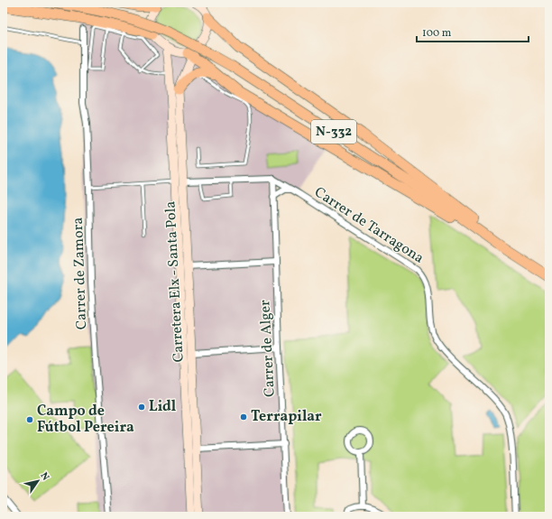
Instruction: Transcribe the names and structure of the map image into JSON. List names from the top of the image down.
{
  "streets": {
    "highway": ["N-332"],
    "main road": ["Carretera Elx - Santa Pola"],
    "street": ["Carrer de Tarragona", "Carrer de Zamora", "Carrer de Alger"]
  },
  "crossings": [
    ["Carrer de Tarragona", "Carrer de Alger"]
  ],
  "places": ["Lidl", "Terrapilar", "Campo de Fútbol Pereira"],
  "scale_bar": "100 m",
  "north": "top right"
}
